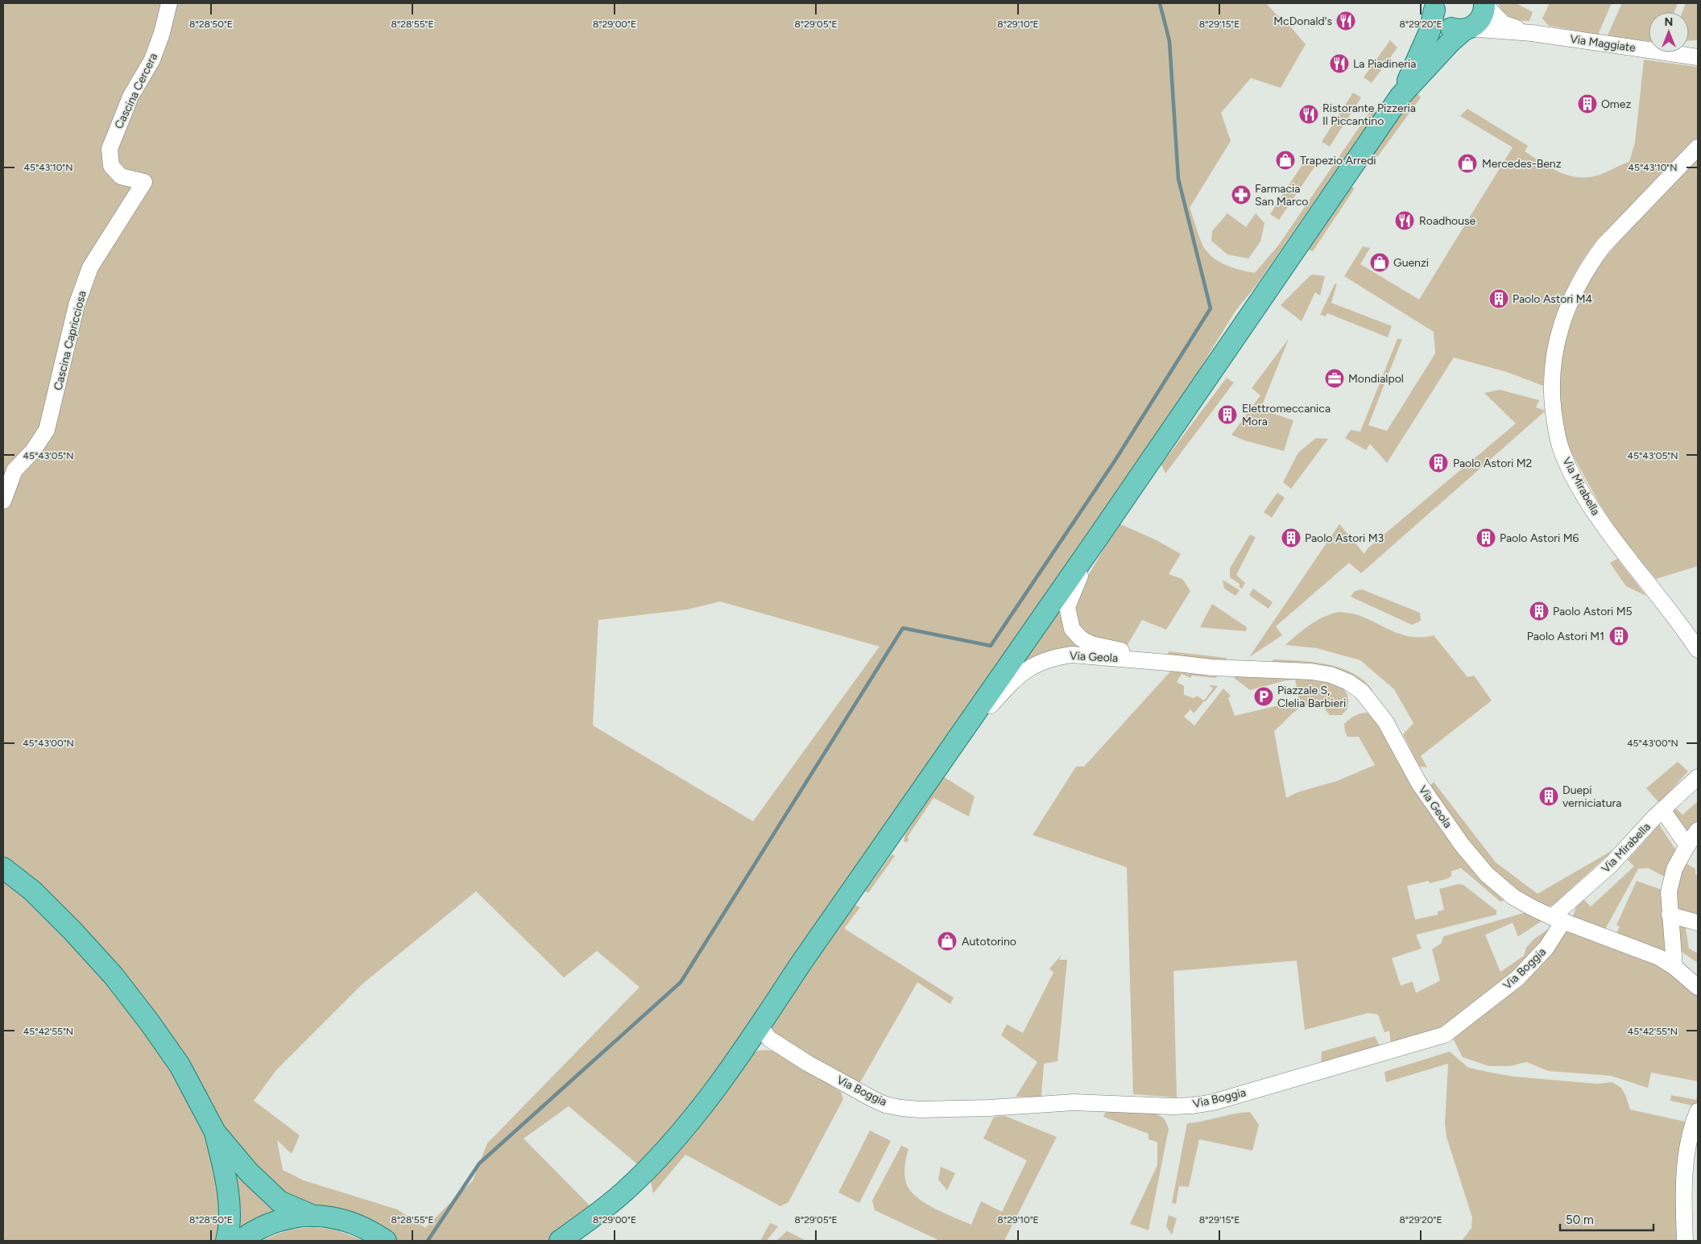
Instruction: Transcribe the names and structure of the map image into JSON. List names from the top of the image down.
{
  "streets": {
    "street": [
      "Via Maggiate",
      "Cascina Cercera",
      "Cascina Capricciosa",
      "Via Mirabella",
      "Via Geola",
      "Via Boggia"
    ]
  },
  "crossings": [
    ["Cascina Cercera", "Cascina Capricciosa"],
    ["Via Mirabella", "Via Geola"],
    ["Via Mirabella", "Via Boggia"],
    ["Via Geola", "Via Boggia"]
  ],
  "places": {
    "restaurant": [
      "McDonald's",
      "La Piadineria",
      "Ristorante Pizzeria Il Piccantino",
      "Roadhouse"
    ],
    "building": [
      "Omez",
      "Paolo Astori M4",
      "Elettromeccanica Mora",
      "Paolo Astori M2",
      "Paolo Astori M3",
      "Paolo Astori M6",
      "Paolo Astori M5",
      "Paolo Astori M1",
      "Duepi verniciatura"
    ],
    "shop": [
      "Trapezio Arredi",
      "Mercedes-Benz",
      "Guenzi",
      "Autotorino"
    ],
    "pharmacy": ["Farmacia San Marco"],
    "office": ["Mondialpol"],
    "parking": ["Piazzale S, Clelia Barbieri"]
  },
  "scale_bar": "50 m",
  "north": "top",
  "coordinates": [
    "8°28'50\"E",
    "8°28'55\"E",
    "8°29'00\"E",
    "8°29'05\"E",
    "8°29'10\"E",
    "8°29'15\"E",
    "8°29'20\"E",
    "45°43'10\"N",
    "45°43'05\"N",
    "45°43'00\"N",
    "45°42'55\"N"
  ]
}
